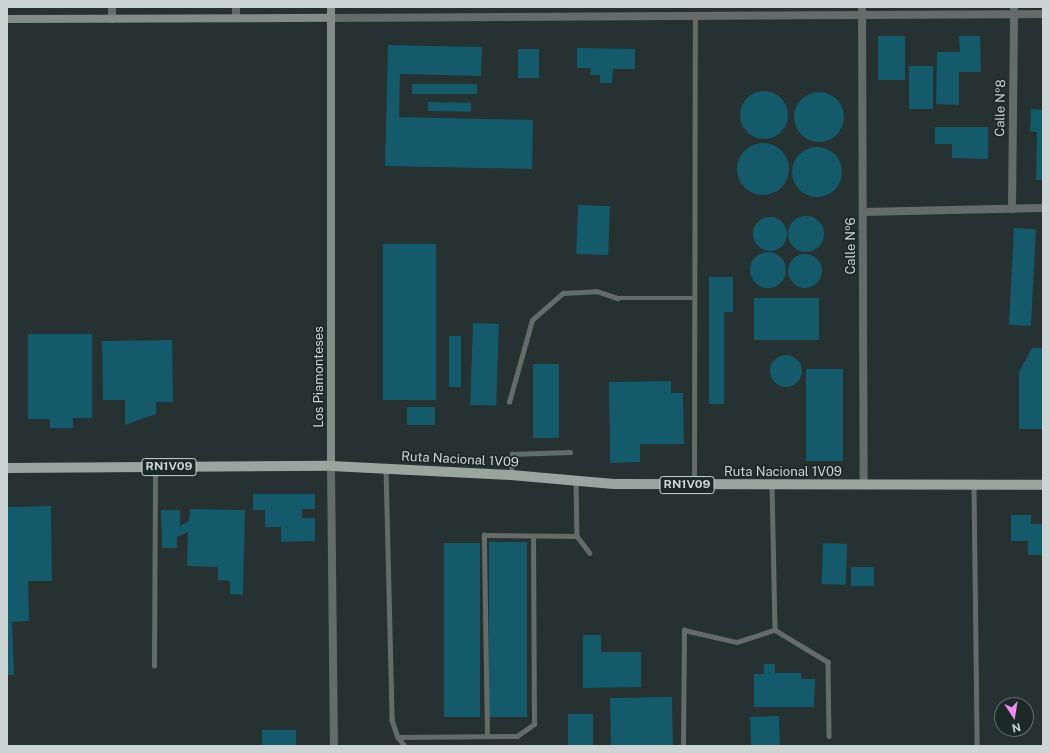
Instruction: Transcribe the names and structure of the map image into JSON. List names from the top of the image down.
{
  "streets": {
    "main road": ["Los Piamonteses", "Ruta Nacional 1V09", "RN1V09"],
    "street": ["Calle Nº8", "Calle Nº6"]
  },
  "crossings": [
    ["Calle Nº6", "Ruta Nacional 1V09"],
    ["Los Piamonteses", "Ruta Nacional 1V09"],
    ["Los Piamonteses", "RN1V09"],
    ["Ruta Nacional 1V09", "RN1V09"]
  ],
  "north": "bottom"
}
